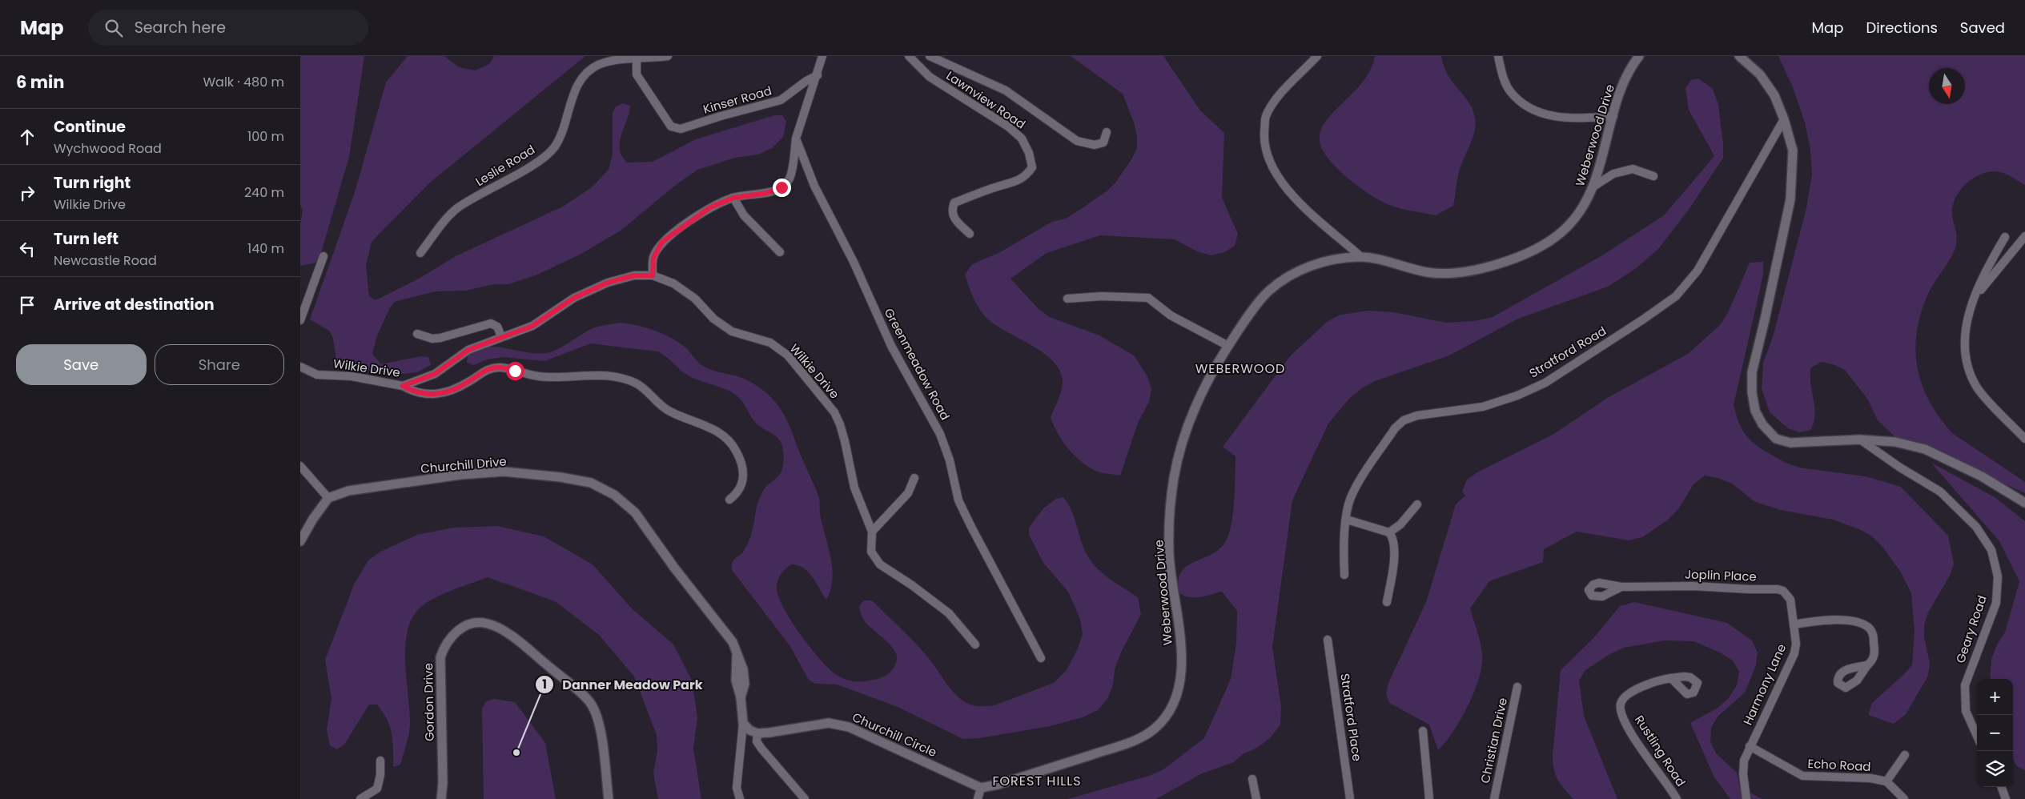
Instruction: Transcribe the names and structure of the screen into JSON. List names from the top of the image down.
{
  "streets": {
    "street": [
      "Kinser Road",
      "Lawnview Road",
      "Weberwood Drive",
      "Leslie Road",
      "Stratford Road",
      "Greenmeadow Road",
      "Wilkie Drive",
      "Churchill Drive",
      "Joplin Place",
      "Geary Road",
      "Harmony Lane",
      "Gordon Drive",
      "Stratford Place",
      "Churchill Circle",
      "Christian Drive",
      "Rustling Road",
      "Echo Road"
    ]
  },
  "crossings": [
    ["Kinser Road", "Leslie Road"],
    ["Weberwood Drive", "Churchill Circle"],
    ["Joplin Place", "Harmony Lane"],
    ["Harmony Lane", "Echo Road"]
  ],
  "districts": ["WEBERWOOD", "FOREST HILLS"],
  "places": ["Danner Meadow Park"],
  "north": "bottom",
  "page": {
    "header": "Map",
    "search": "Search here",
    "nav": ["Map", "Directions", "Saved"],
    "heading": ["6 min", "Walk · 480 m"],
    "list": [
      ["Continue", "Wychwood Road", "100 m"],
      ["Turn right", "Wilkie Drive", "240 m"],
      ["Turn left", "Newcastle Road", "140 m"],
      "Arrive at destination"
    ],
    "buttons": ["Save", "Share"],
    "map_buttons": ["+", "−"]
  }
}
